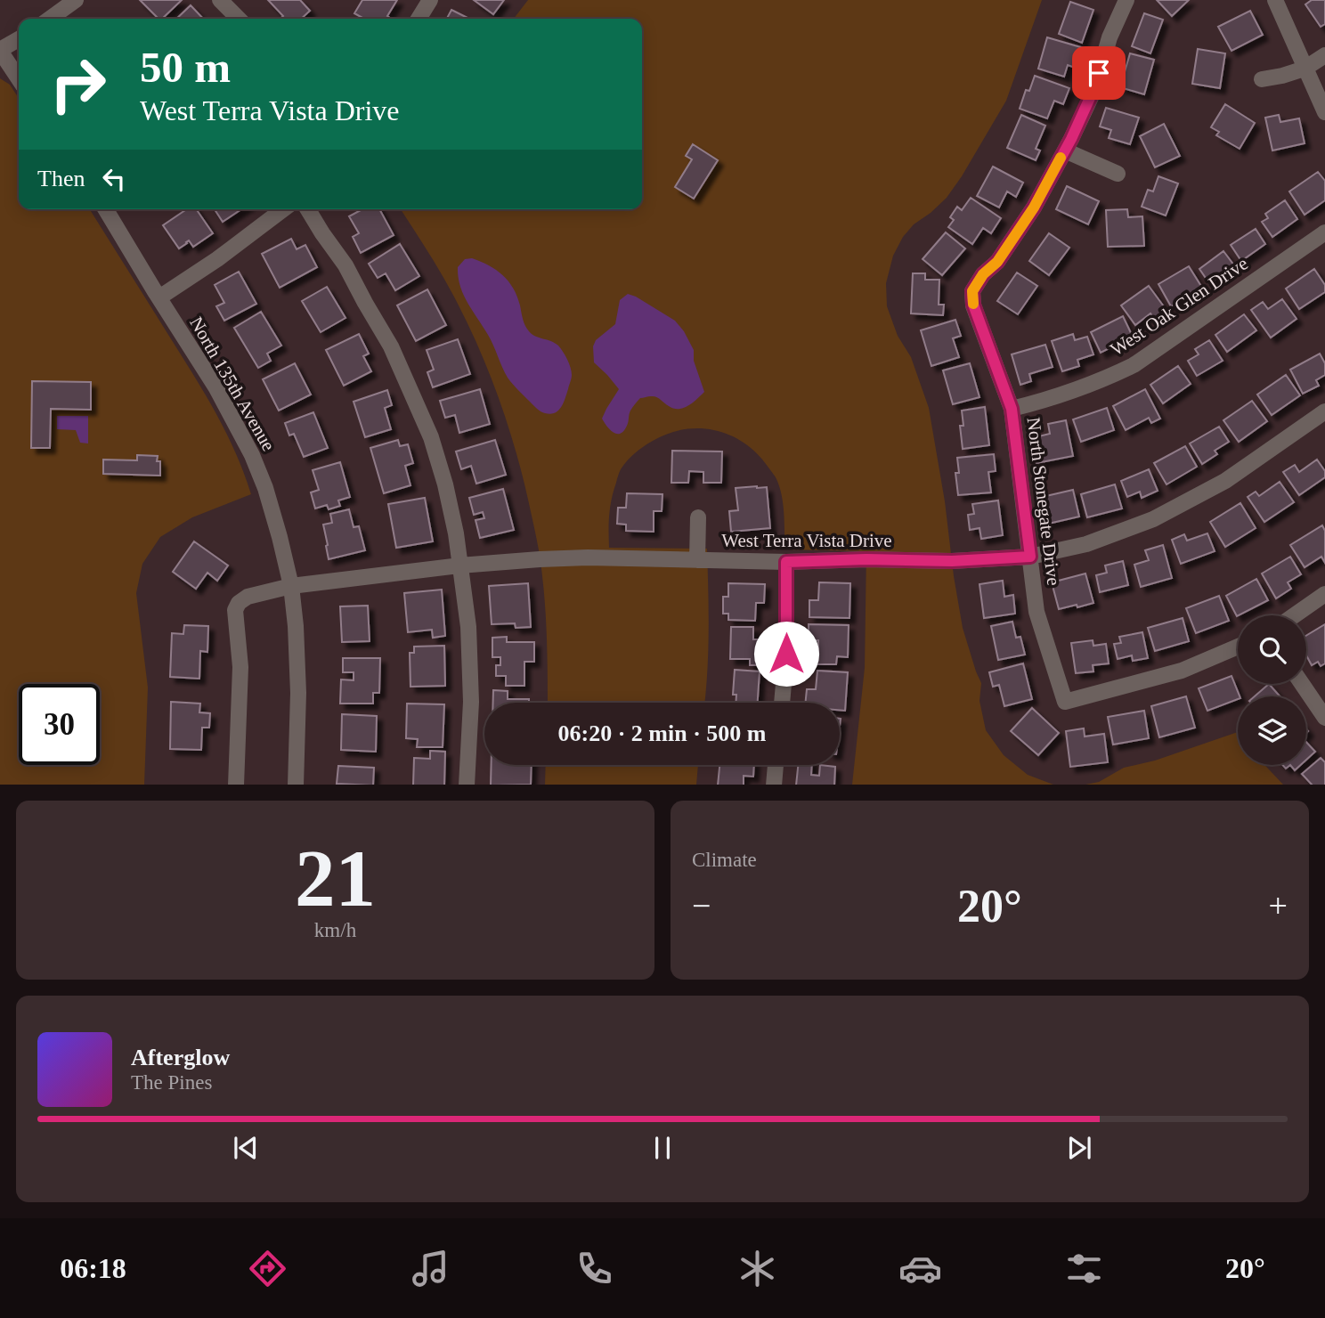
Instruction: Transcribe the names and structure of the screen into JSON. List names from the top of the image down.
{
  "streets": {
    "street": [
      "West Oak Glen Drive",
      "North 135th Avenue",
      "North Stonegate Drive",
      "West Terra Vista Drive"
    ]
  },
  "crossings": [
    ["West Oak Glen Drive", "North Stonegate Drive"],
    ["North 135th Avenue", "West Terra Vista Drive"],
    ["North Stonegate Drive", "West Terra Vista Drive"]
  ],
  "page": {
    "turn": ["50 m", "West Terra Vista Drive"],
    "then": "Then",
    "limit": "30",
    "trip": "06:20 · 2 min · 500 m",
    "tile": [
      ["21", "km/h"],
      "Climate"
    ],
    "heat": ["−", "20°", "+"],
    "song": ["Afterglow", "The Pines"],
    "tabs": ["06:18", "20°"]
  }
}
